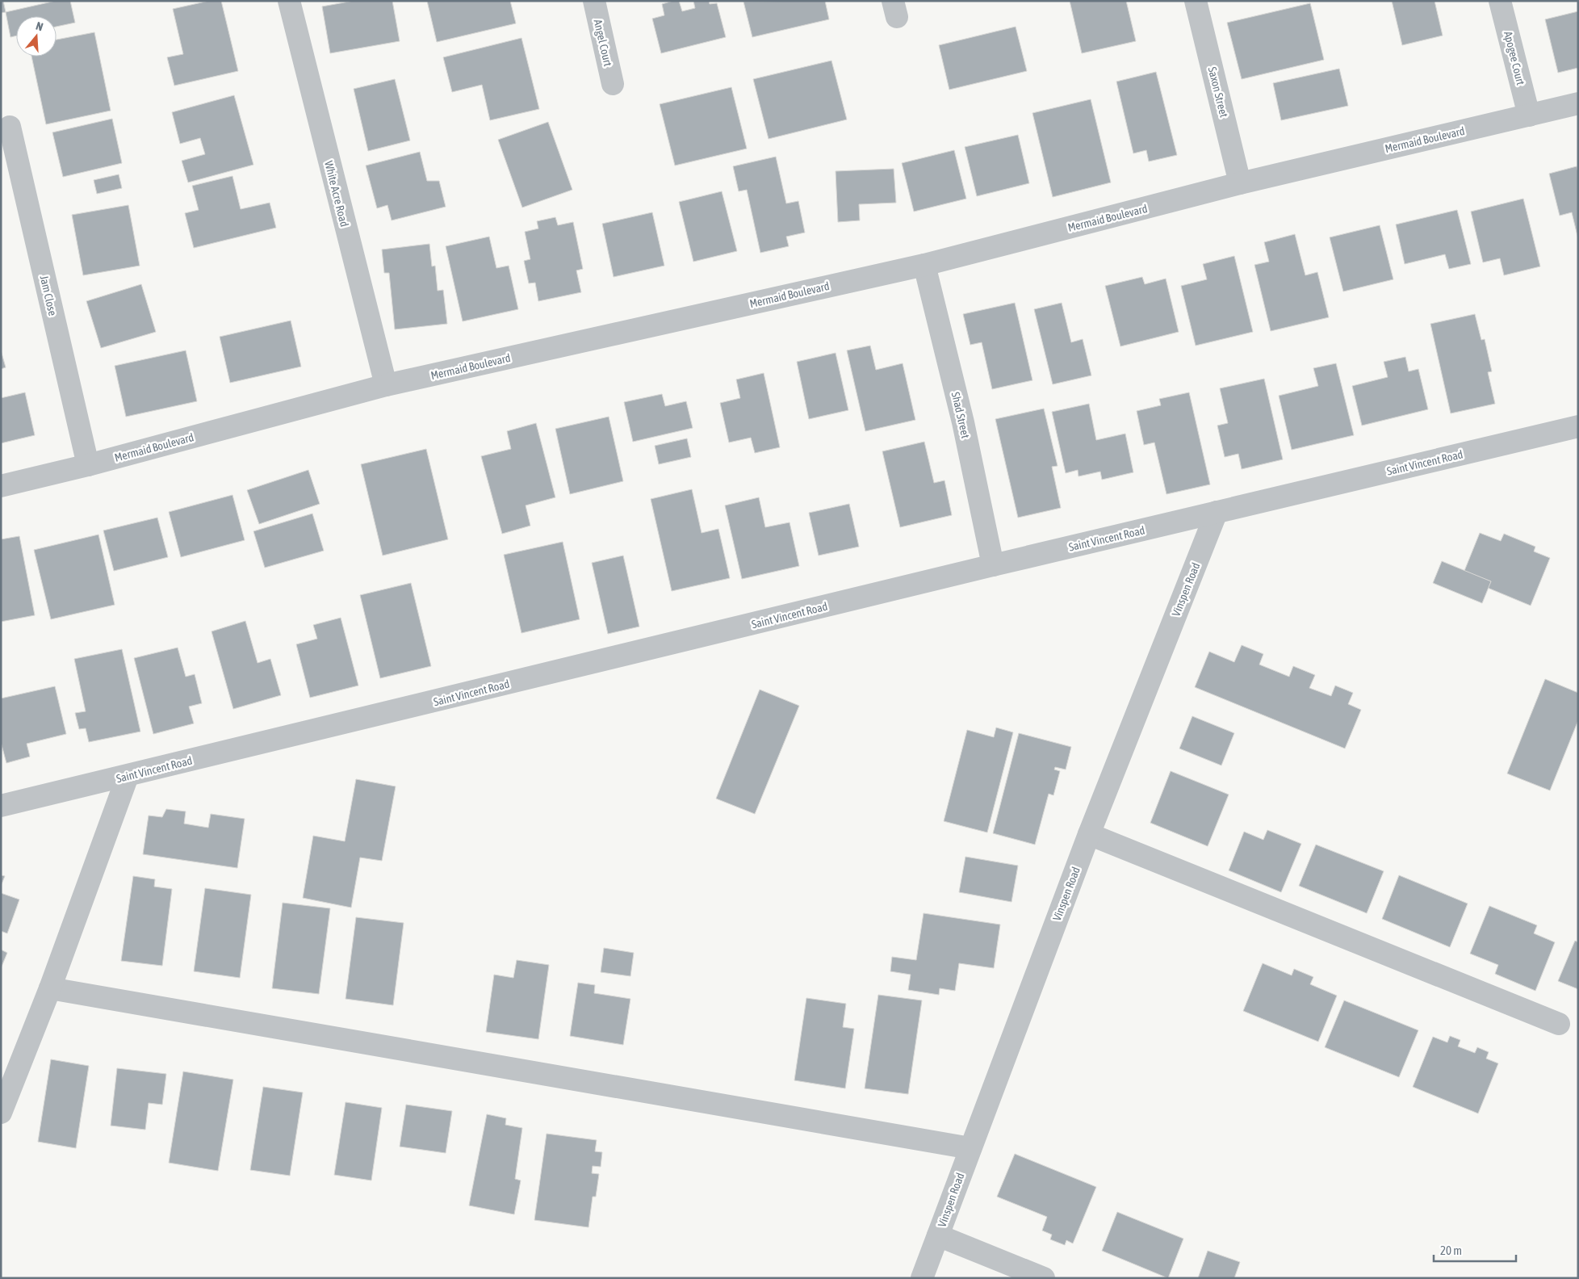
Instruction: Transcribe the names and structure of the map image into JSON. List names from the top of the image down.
{
  "streets": {
    "street": [
      "Angel Court",
      "Apogee Court",
      "Saxon Street",
      "Mermaid Boulevard",
      "White Acre Road",
      "Jam Close",
      "Shad Street",
      "Saint Vincent Road",
      "Vinspen Road"
    ]
  },
  "crossings": [
    ["Apogee Court", "Mermaid Boulevard"],
    ["Saxon Street", "Mermaid Boulevard"],
    ["Mermaid Boulevard", "White Acre Road"],
    ["Mermaid Boulevard", "Jam Close"],
    ["Mermaid Boulevard", "Shad Street"],
    ["Shad Street", "Saint Vincent Road"],
    ["Saint Vincent Road", "Vinspen Road"]
  ],
  "scale_bar": "20 m",
  "north": "top"
}
